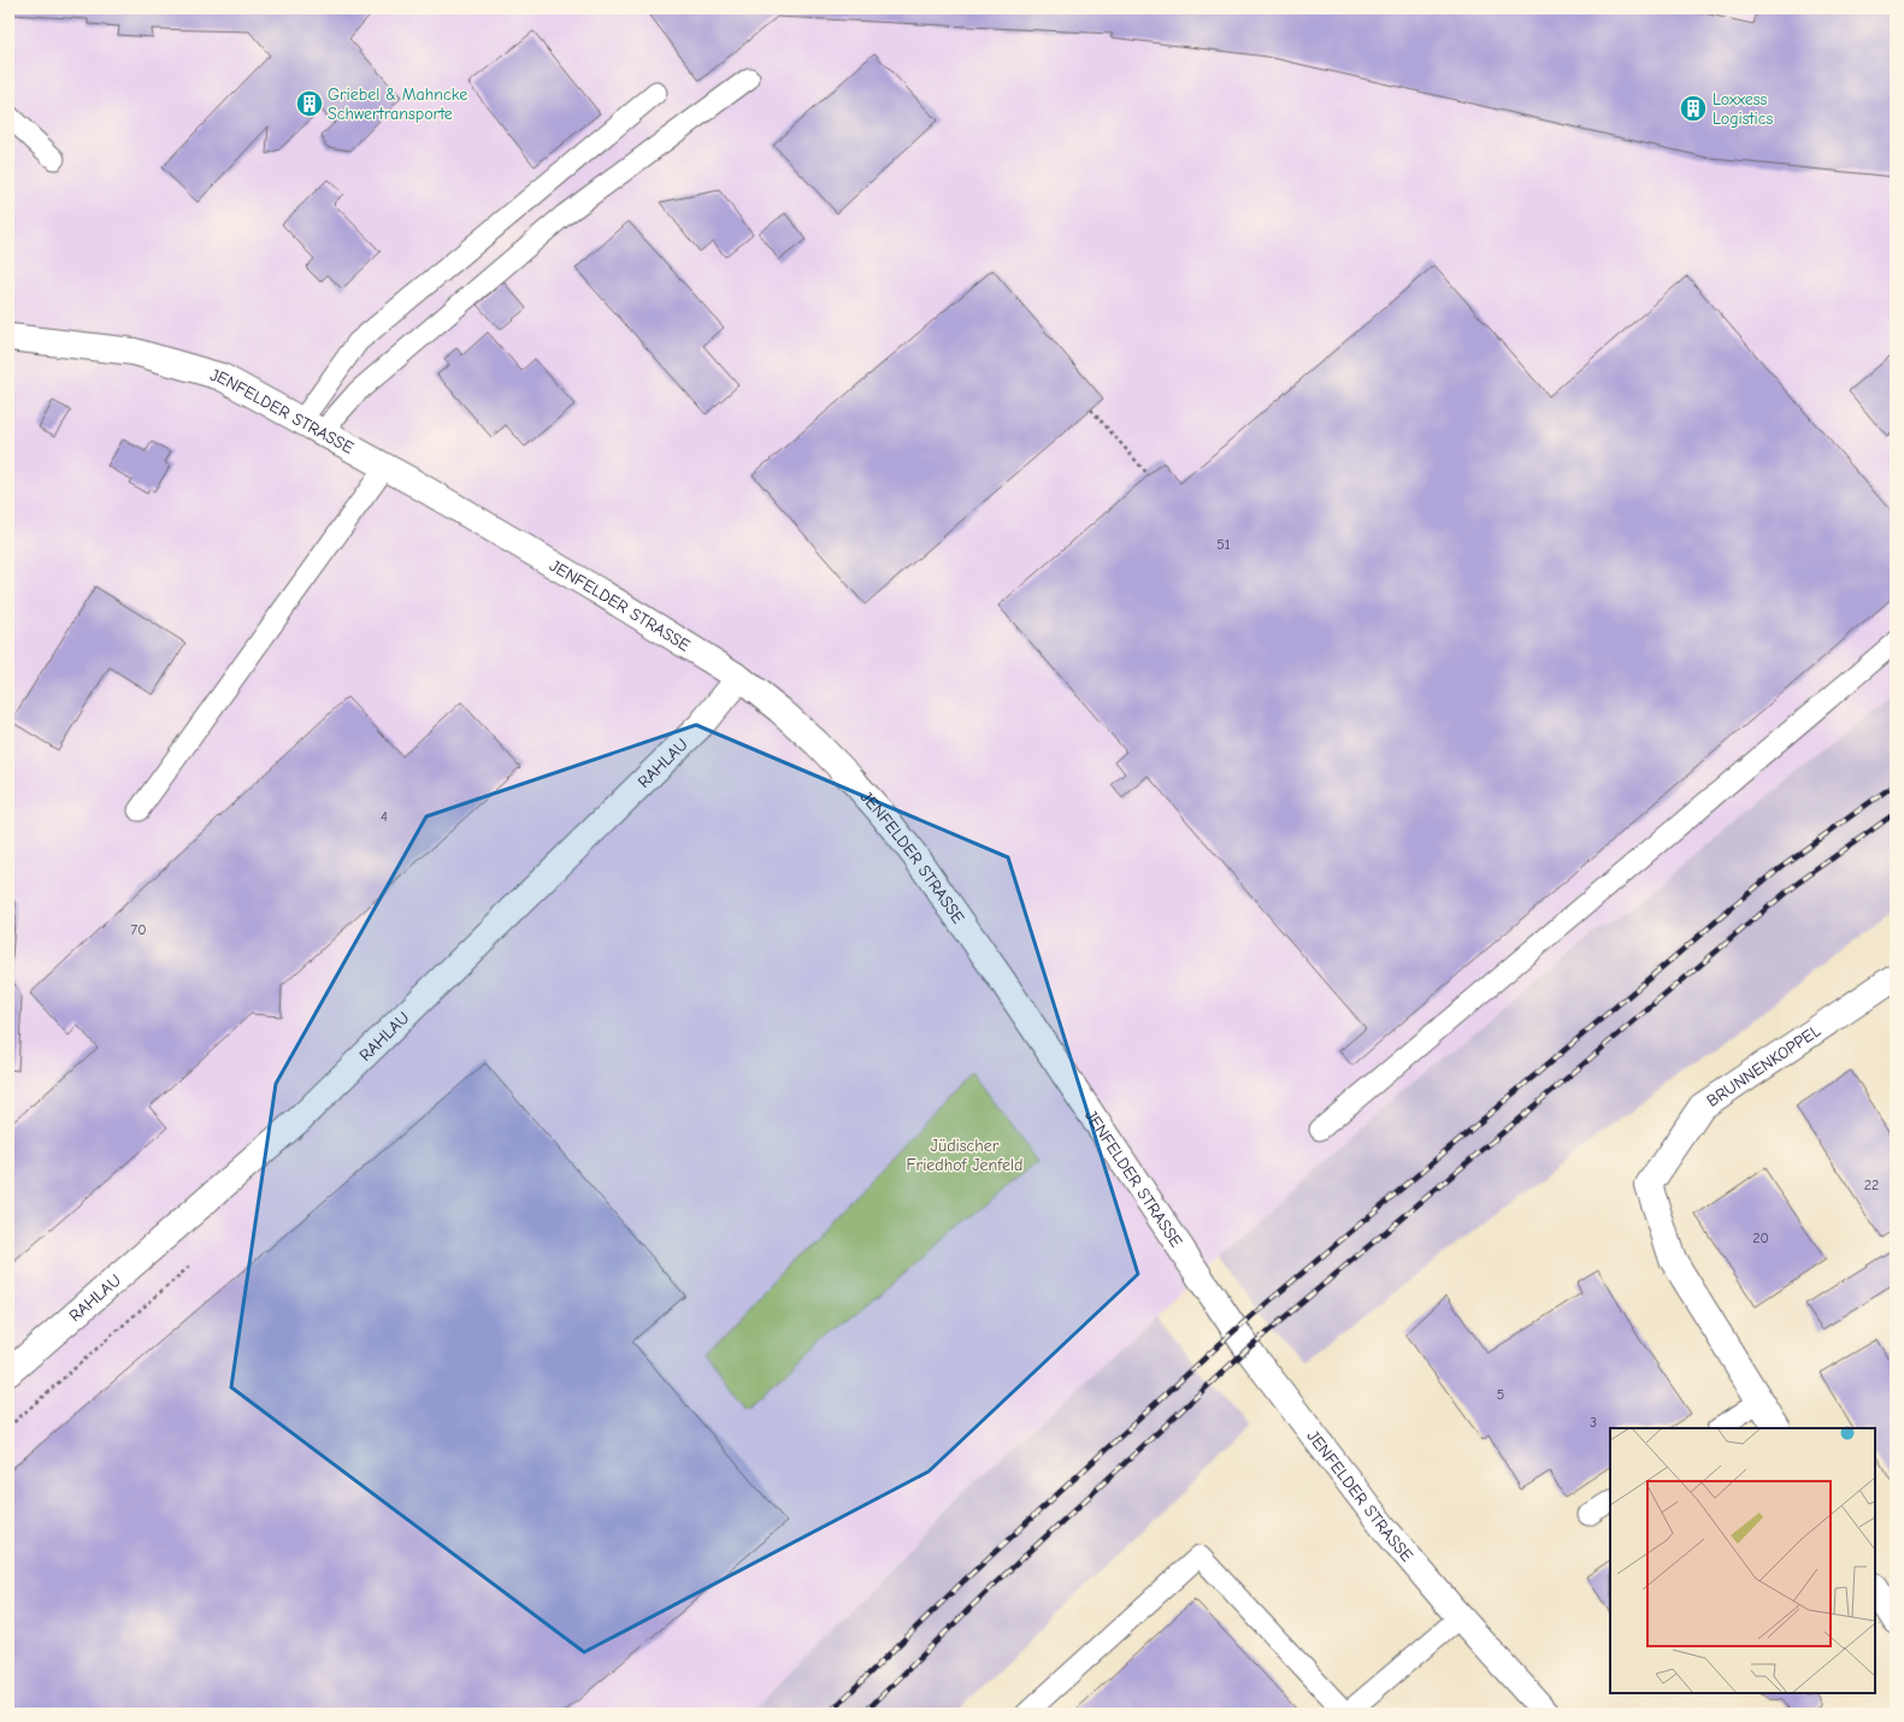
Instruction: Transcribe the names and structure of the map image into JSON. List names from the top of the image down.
{
  "streets": {
    "street": ["JENFELDER STRASSE", "RAHLAU", "BRUNNENKOPPEL"]
  },
  "crossings": [
    ["JENFELDER STRASSE", "RAHLAU"]
  ],
  "parks": ["Jüdischer Friedhof Jenfeld"],
  "places": {
    "building": ["Griebel & Mahncke Schwertransporte", "Loxxess Logistics"]
  },
  "house_numbers": [
    "51",
    "4",
    "70",
    "22",
    "20",
    "5",
    "3"
  ]
}
